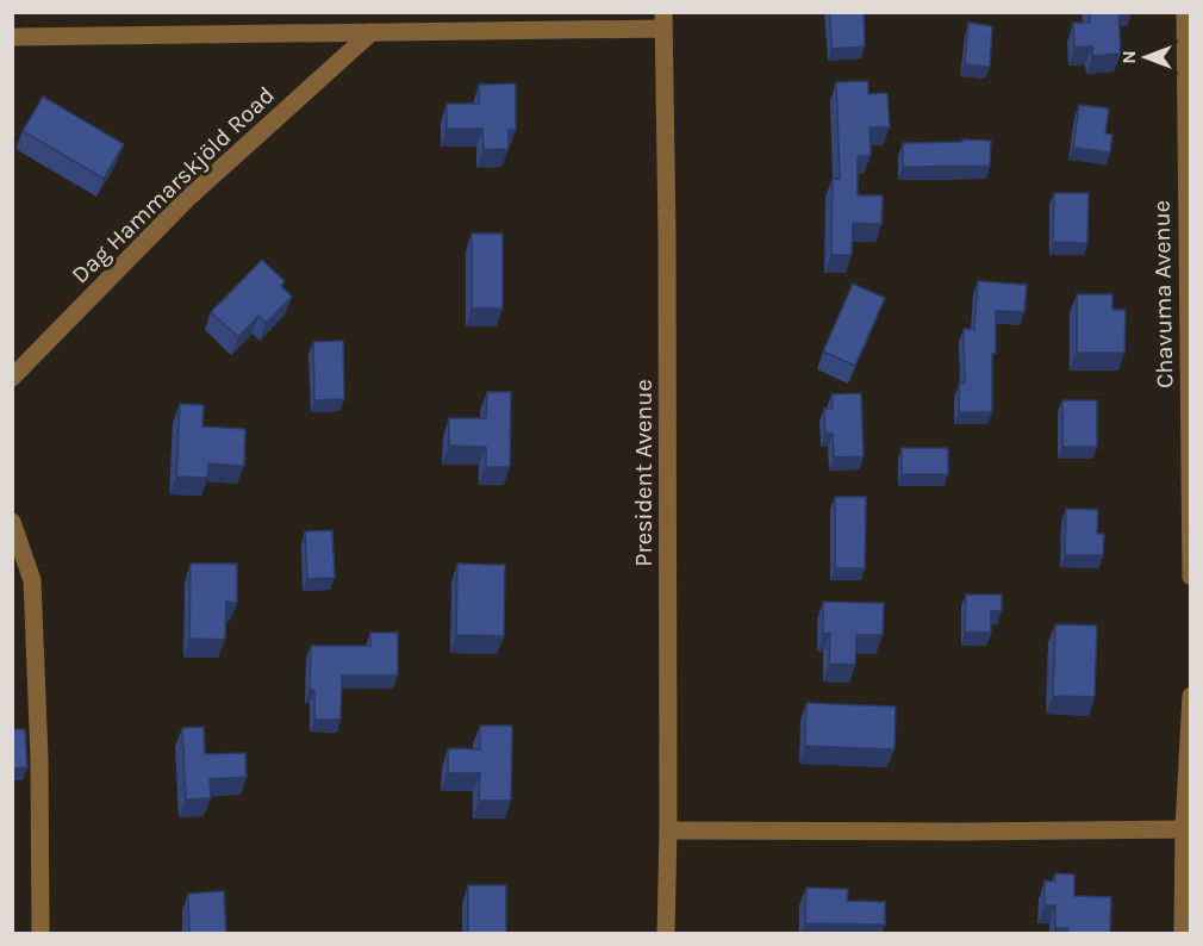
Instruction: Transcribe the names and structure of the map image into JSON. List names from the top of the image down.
{
  "streets": {
    "street": ["Dag Hammarskjöld Road", "Chavuma Avenue", "President Avenue"]
  },
  "north": "left"
}
